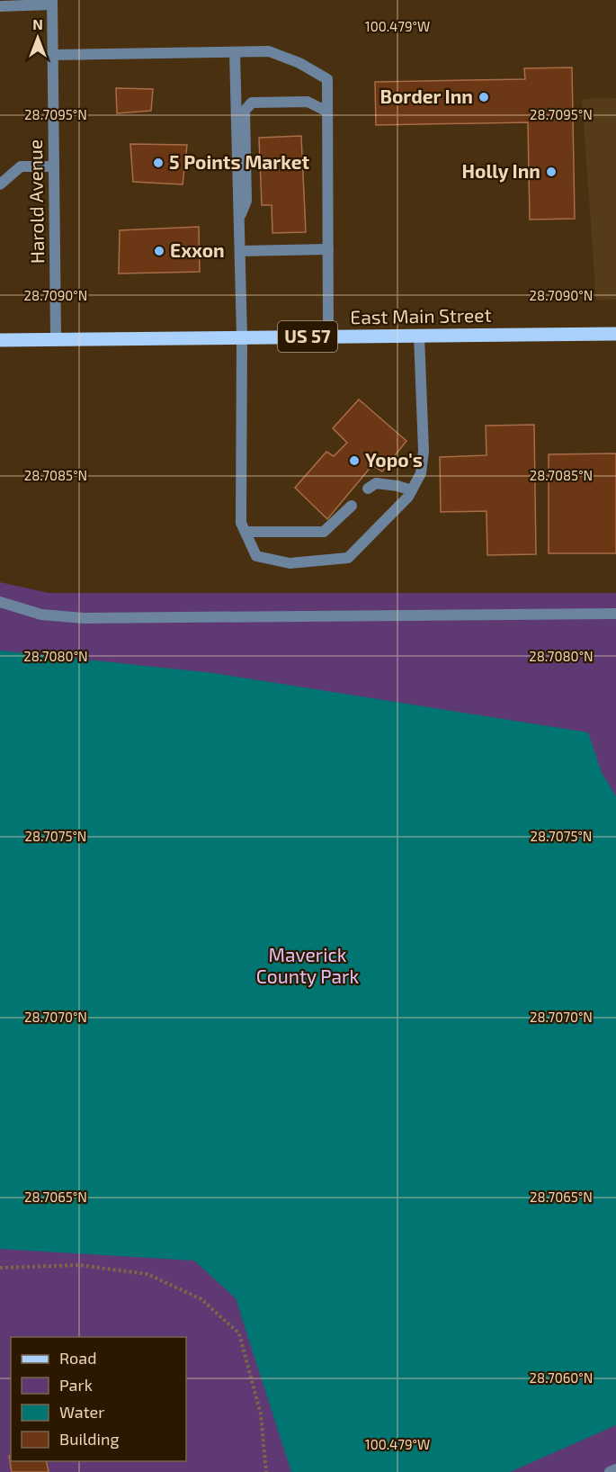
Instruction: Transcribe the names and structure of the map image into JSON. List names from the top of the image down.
{
  "streets": {
    "main road": ["East Main Street", "US 57"],
    "street": ["Harold Avenue"]
  },
  "crossings": [
    ["Harold Avenue", "East Main Street"]
  ],
  "parks": ["Maverick County Park"],
  "places": [
    "Border Inn",
    "5 Points Market",
    "Holly Inn",
    "Exxon",
    "Yopo's"
  ],
  "legend": [
    "Road",
    "Park",
    "Water",
    "Building"
  ],
  "north": "top",
  "coordinates": [
    "100.479°W",
    "28.7095°N",
    "28.7090°N",
    "28.7085°N",
    "28.7080°N",
    "28.7075°N",
    "28.7070°N",
    "28.7065°N",
    "28.7060°N"
  ]
}
